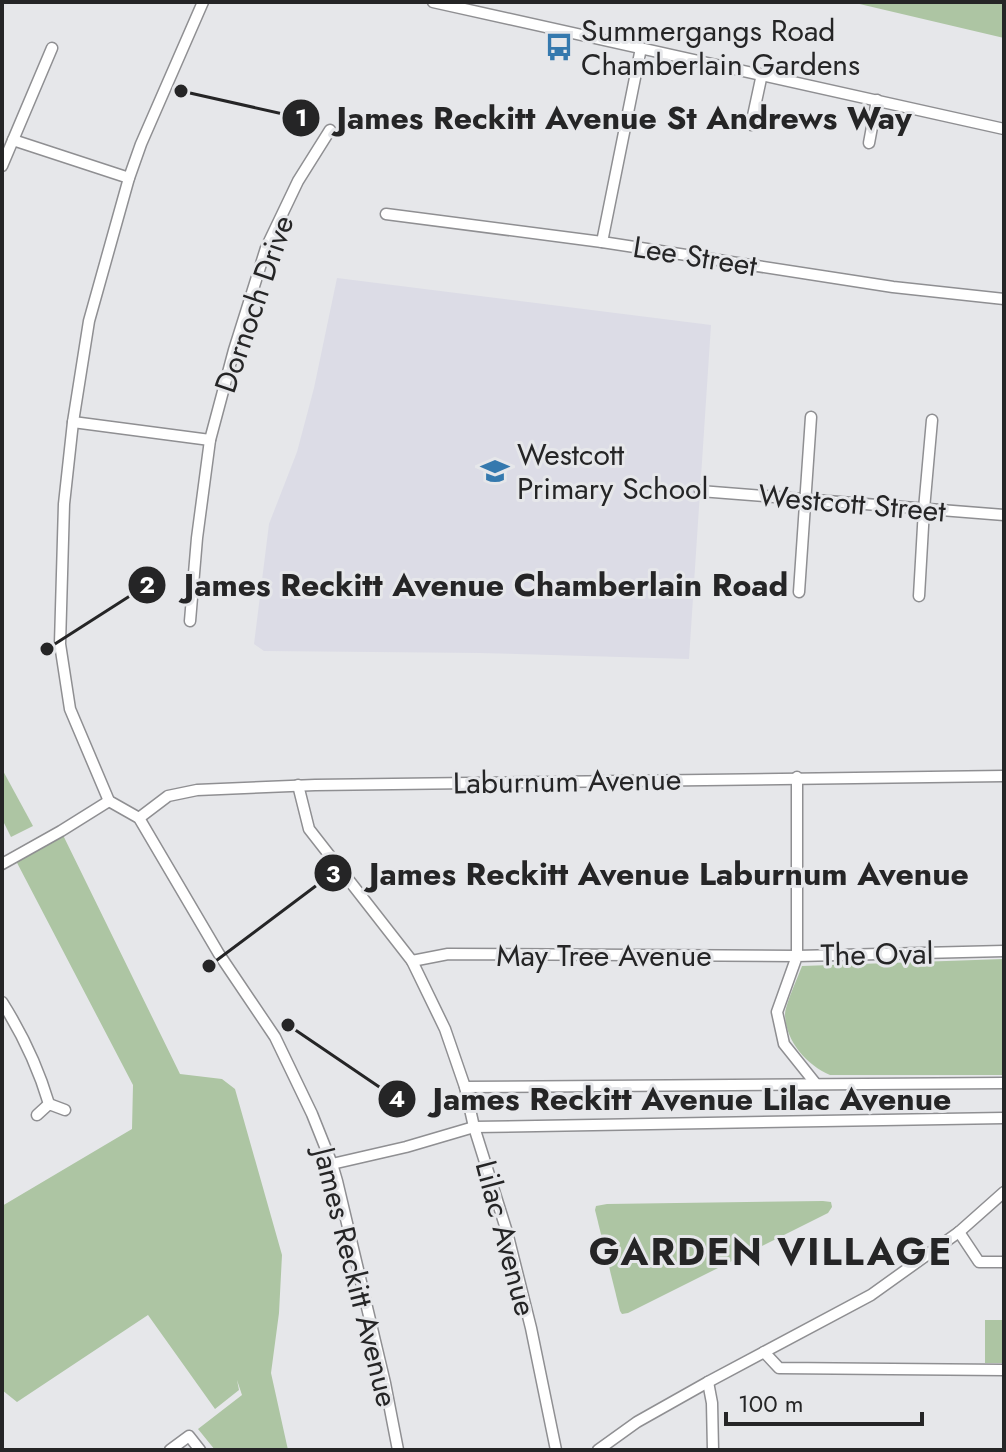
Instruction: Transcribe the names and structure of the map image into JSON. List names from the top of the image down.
{
  "streets": {
    "street": [
      "Lee Street",
      "Dornoch Drive",
      "Westcott Street",
      "Laburnum Avenue",
      "The Oval",
      "May Tree Avenue",
      "Lilac Avenue",
      "James Reckitt Avenue"
    ]
  },
  "crossings": [
    ["Laburnum Avenue", "Lilac Avenue"],
    ["Laburnum Avenue", "James Reckitt Avenue"],
    ["The Oval", "May Tree Avenue"],
    ["May Tree Avenue", "Lilac Avenue"]
  ],
  "districts": ["GARDEN VILLAGE"],
  "places": {
    "bus stop": ["Summergangs Road Chamberlain Gardens"],
    "other": [
      "James Reckitt Avenue St Andrews Way",
      "James Reckitt Avenue Chamberlain Road",
      "James Reckitt Avenue Laburnum Avenue",
      "James Reckitt Avenue Lilac Avenue"
    ],
    "school or university": ["Westcott Primary School"]
  },
  "scale_bar": "100 m"
}
